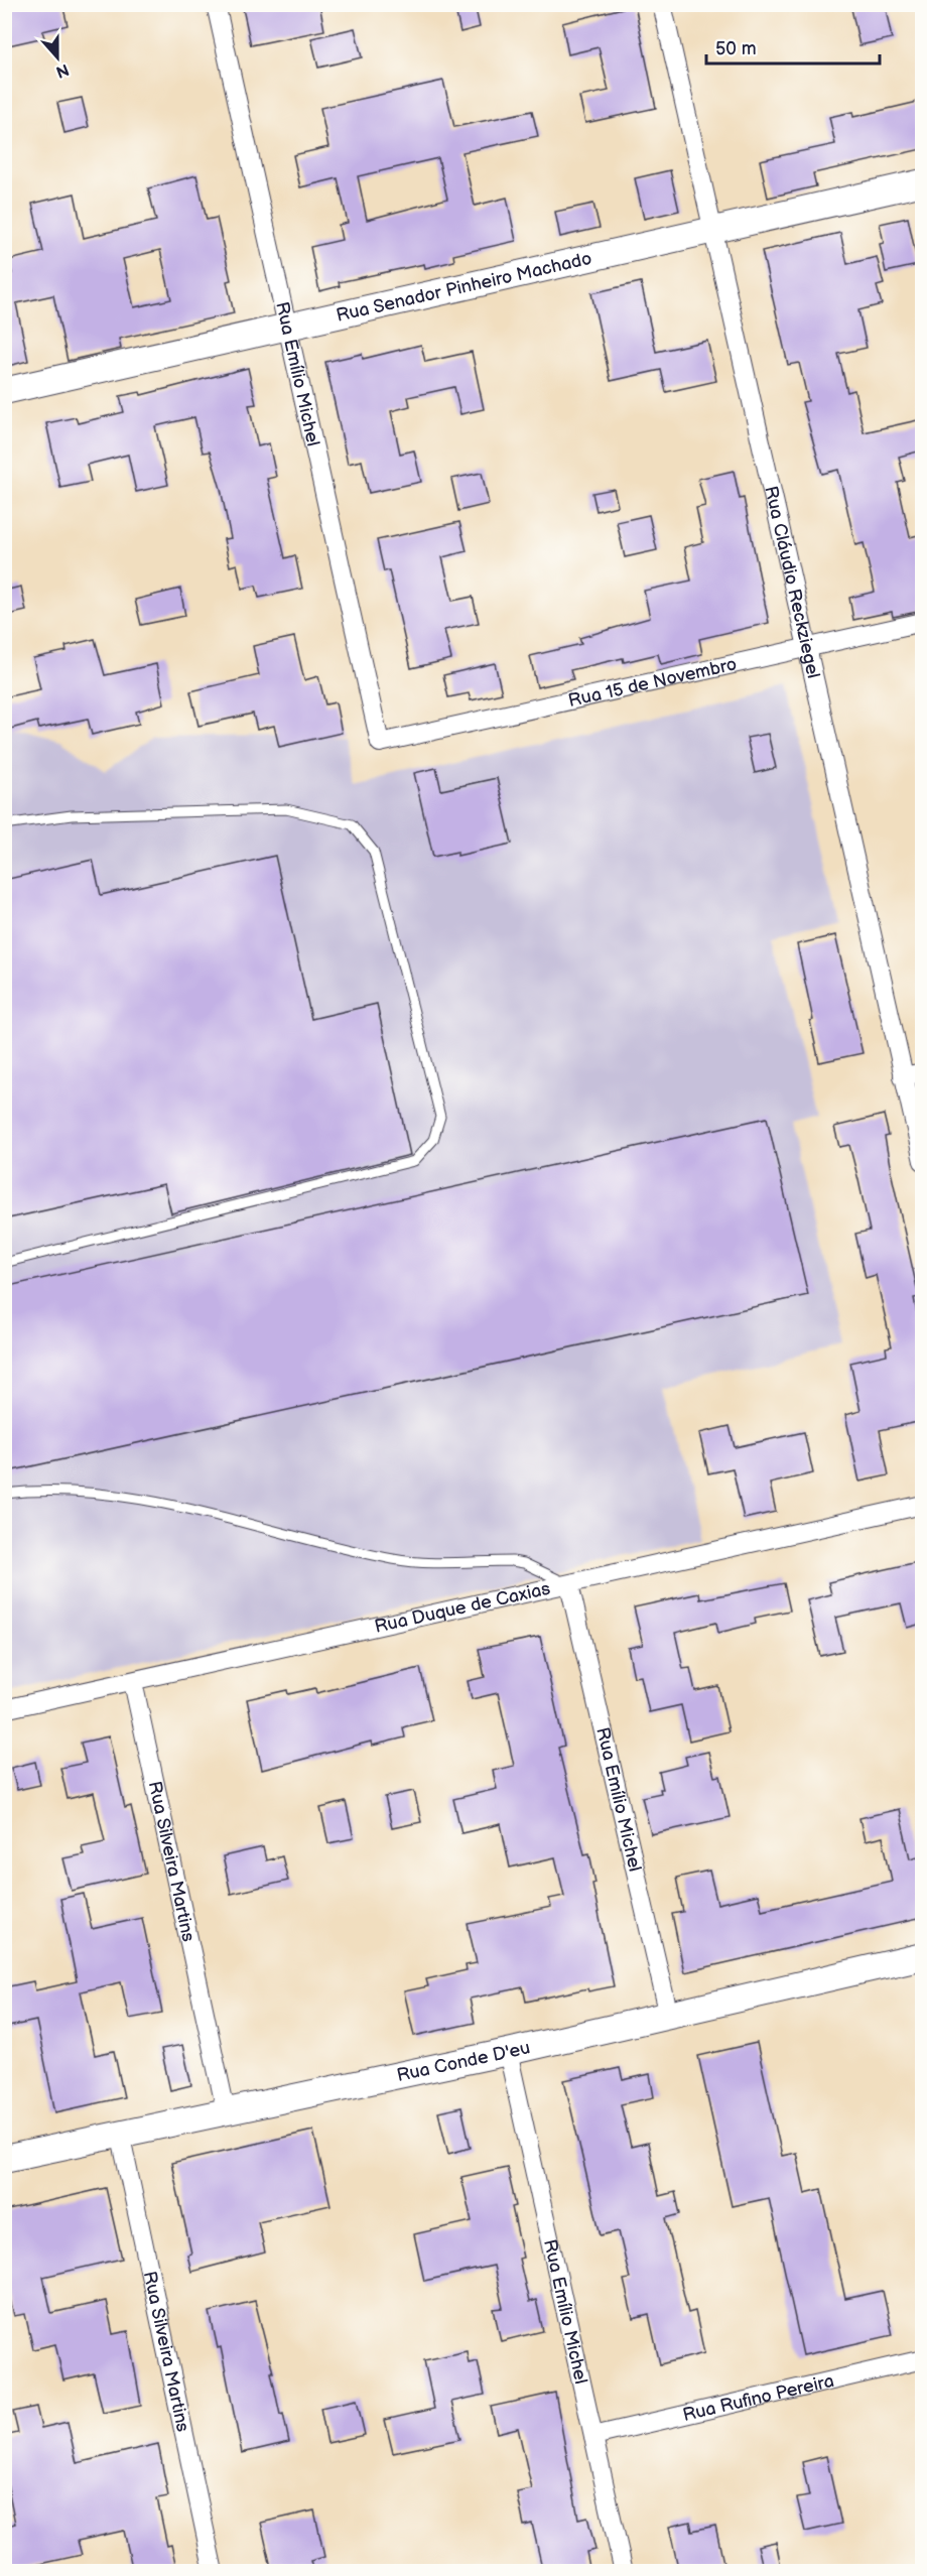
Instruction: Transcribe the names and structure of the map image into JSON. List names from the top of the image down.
{
  "streets": {
    "street": [
      "Rua Senador Pinheiro Machado",
      "Rua Emílio Michel",
      "Rua Cláudio Reckziegel",
      "Rua 15 de Novembro",
      "Rua Duque de Caxias",
      "Rua Silveira Martins",
      "Rua Conde D'eu",
      "Rua Rufino Pereira"
    ]
  },
  "crossings": [
    ["Rua Senador Pinheiro Machado", "Rua Emílio Michel"],
    ["Rua Senador Pinheiro Machado", "Rua Cláudio Reckziegel"],
    ["Rua Emílio Michel", "Rua 15 de Novembro"],
    ["Rua Emílio Michel", "Rua Duque de Caxias"],
    ["Rua Emílio Michel", "Rua Conde D'eu"],
    ["Rua Emílio Michel", "Rua Rufino Pereira"],
    ["Rua Cláudio Reckziegel", "Rua 15 de Novembro"],
    ["Rua Duque de Caxias", "Rua Silveira Martins"],
    ["Rua Silveira Martins", "Rua Conde D'eu"]
  ],
  "scale_bar": "50 m",
  "north": "bottom"
}
